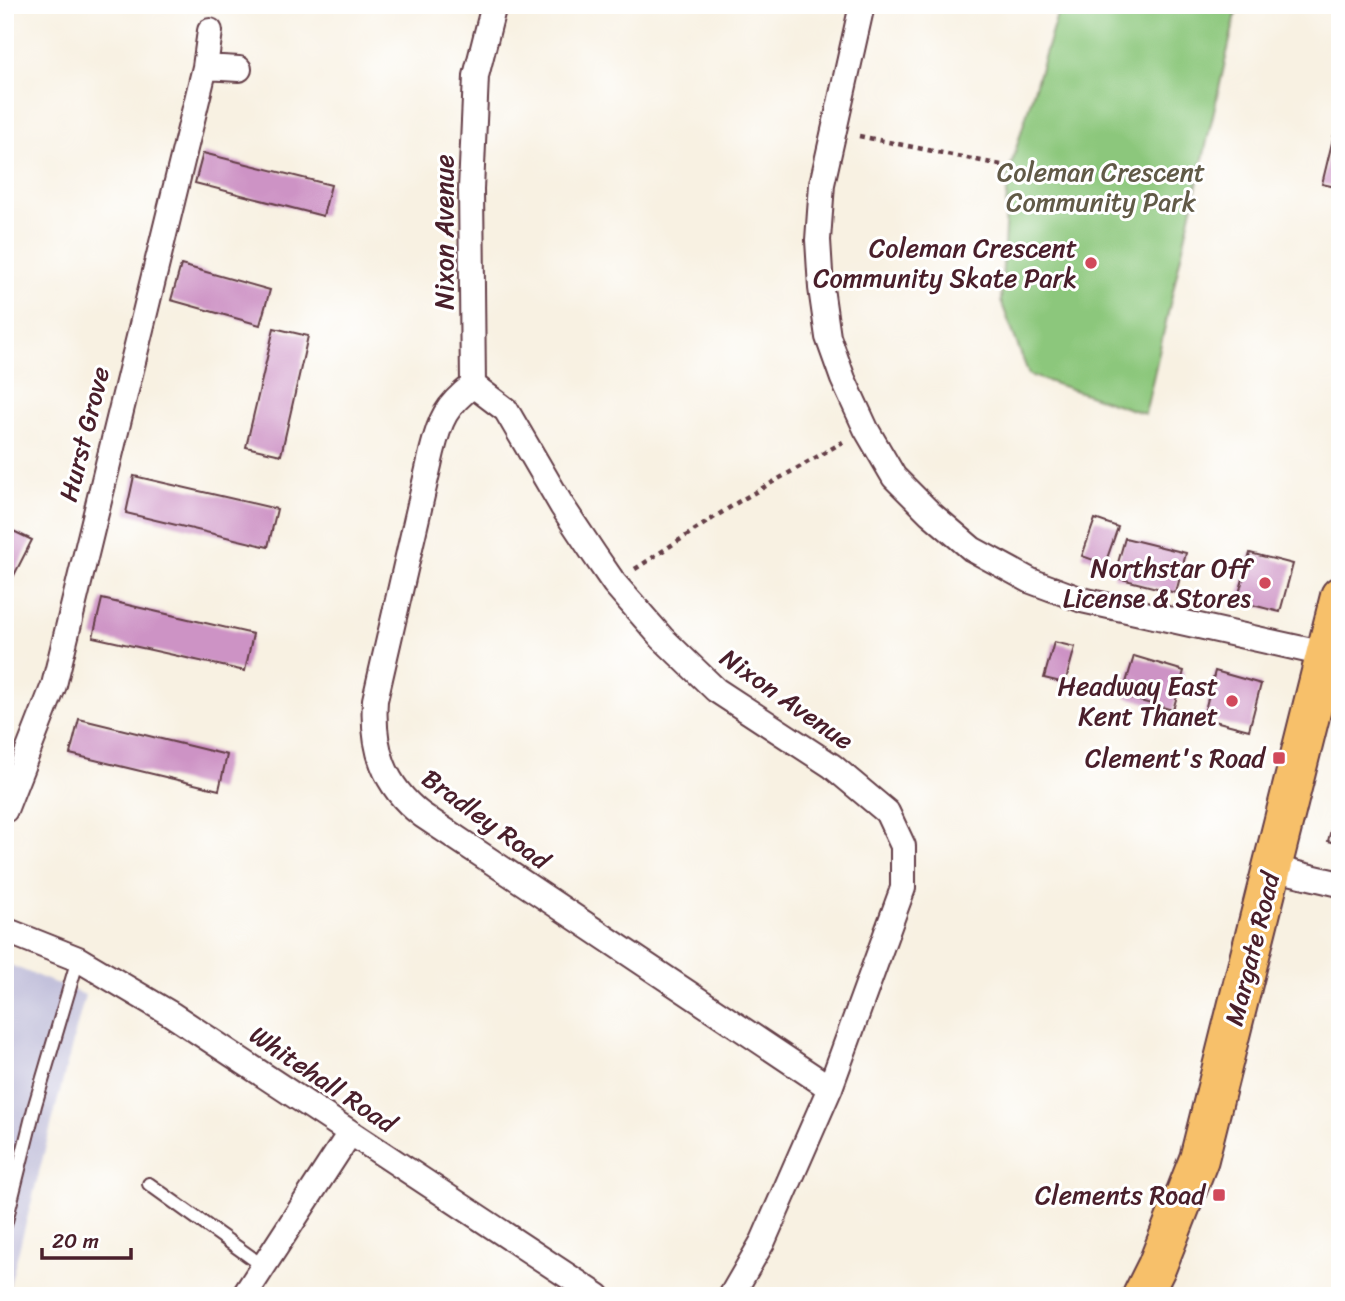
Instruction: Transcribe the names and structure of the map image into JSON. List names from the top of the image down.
{
  "streets": {
    "main road": ["Margate Road"],
    "street": [
      "Nixon Avenue",
      "Hurst Grove",
      "Bradley Road",
      "Whitehall Road"
    ]
  },
  "crossings": [
    ["Nixon Avenue", "Bradley Road"]
  ],
  "parks": ["Coleman Crescent Community Park"],
  "places": {
    "other": ["Coleman Crescent Community Skate Park", "Northstar Off License & Stores", "Headway East Kent Thanet"],
    "transit": ["Clement's Road", "Clements Road"]
  },
  "scale_bar": "20 m"
}
